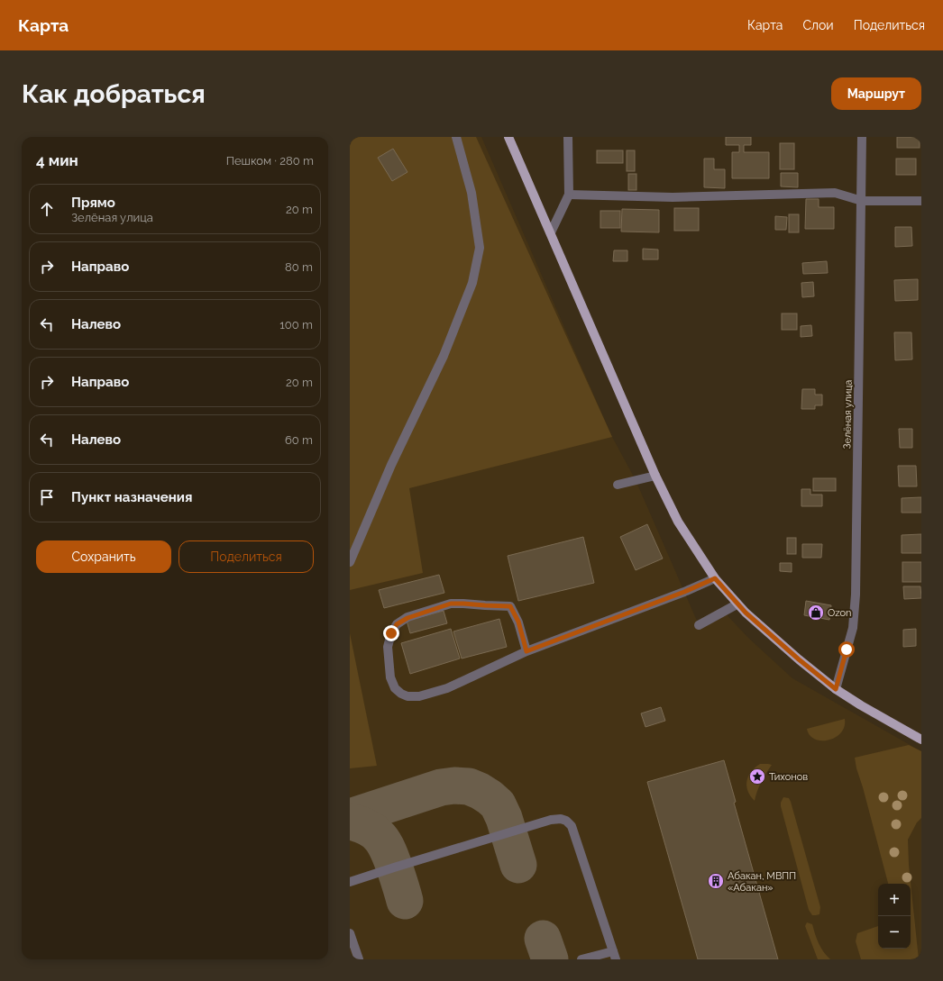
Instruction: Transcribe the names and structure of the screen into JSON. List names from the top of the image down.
{
  "streets": {
    "street": ["Зелёная улица"]
  },
  "places": {
    "shop": ["Ozon"],
    "place": ["Тихонов"],
    "building": ["Абакан, МВПП «Абакан»"]
  },
  "page": {
    "header": "Карта",
    "nav": ["Карта", "Слои", "Поделиться"],
    "buttons": [
      "Маршрут",
      ["Сохранить", "Поделиться"]
    ],
    "title": "Как добраться",
    "heading": ["4 мин", "Пешком · 280 m"],
    "list": [
      ["Прямо", "Зелёная улица", "20 m"],
      ["Направо", "80 m"],
      ["Налево", "100 m"],
      ["Направо", "20 m"],
      ["Налево", "60 m"],
      "Пункт назначения"
    ],
    "map_buttons": ["+", "−"]
  }
}
